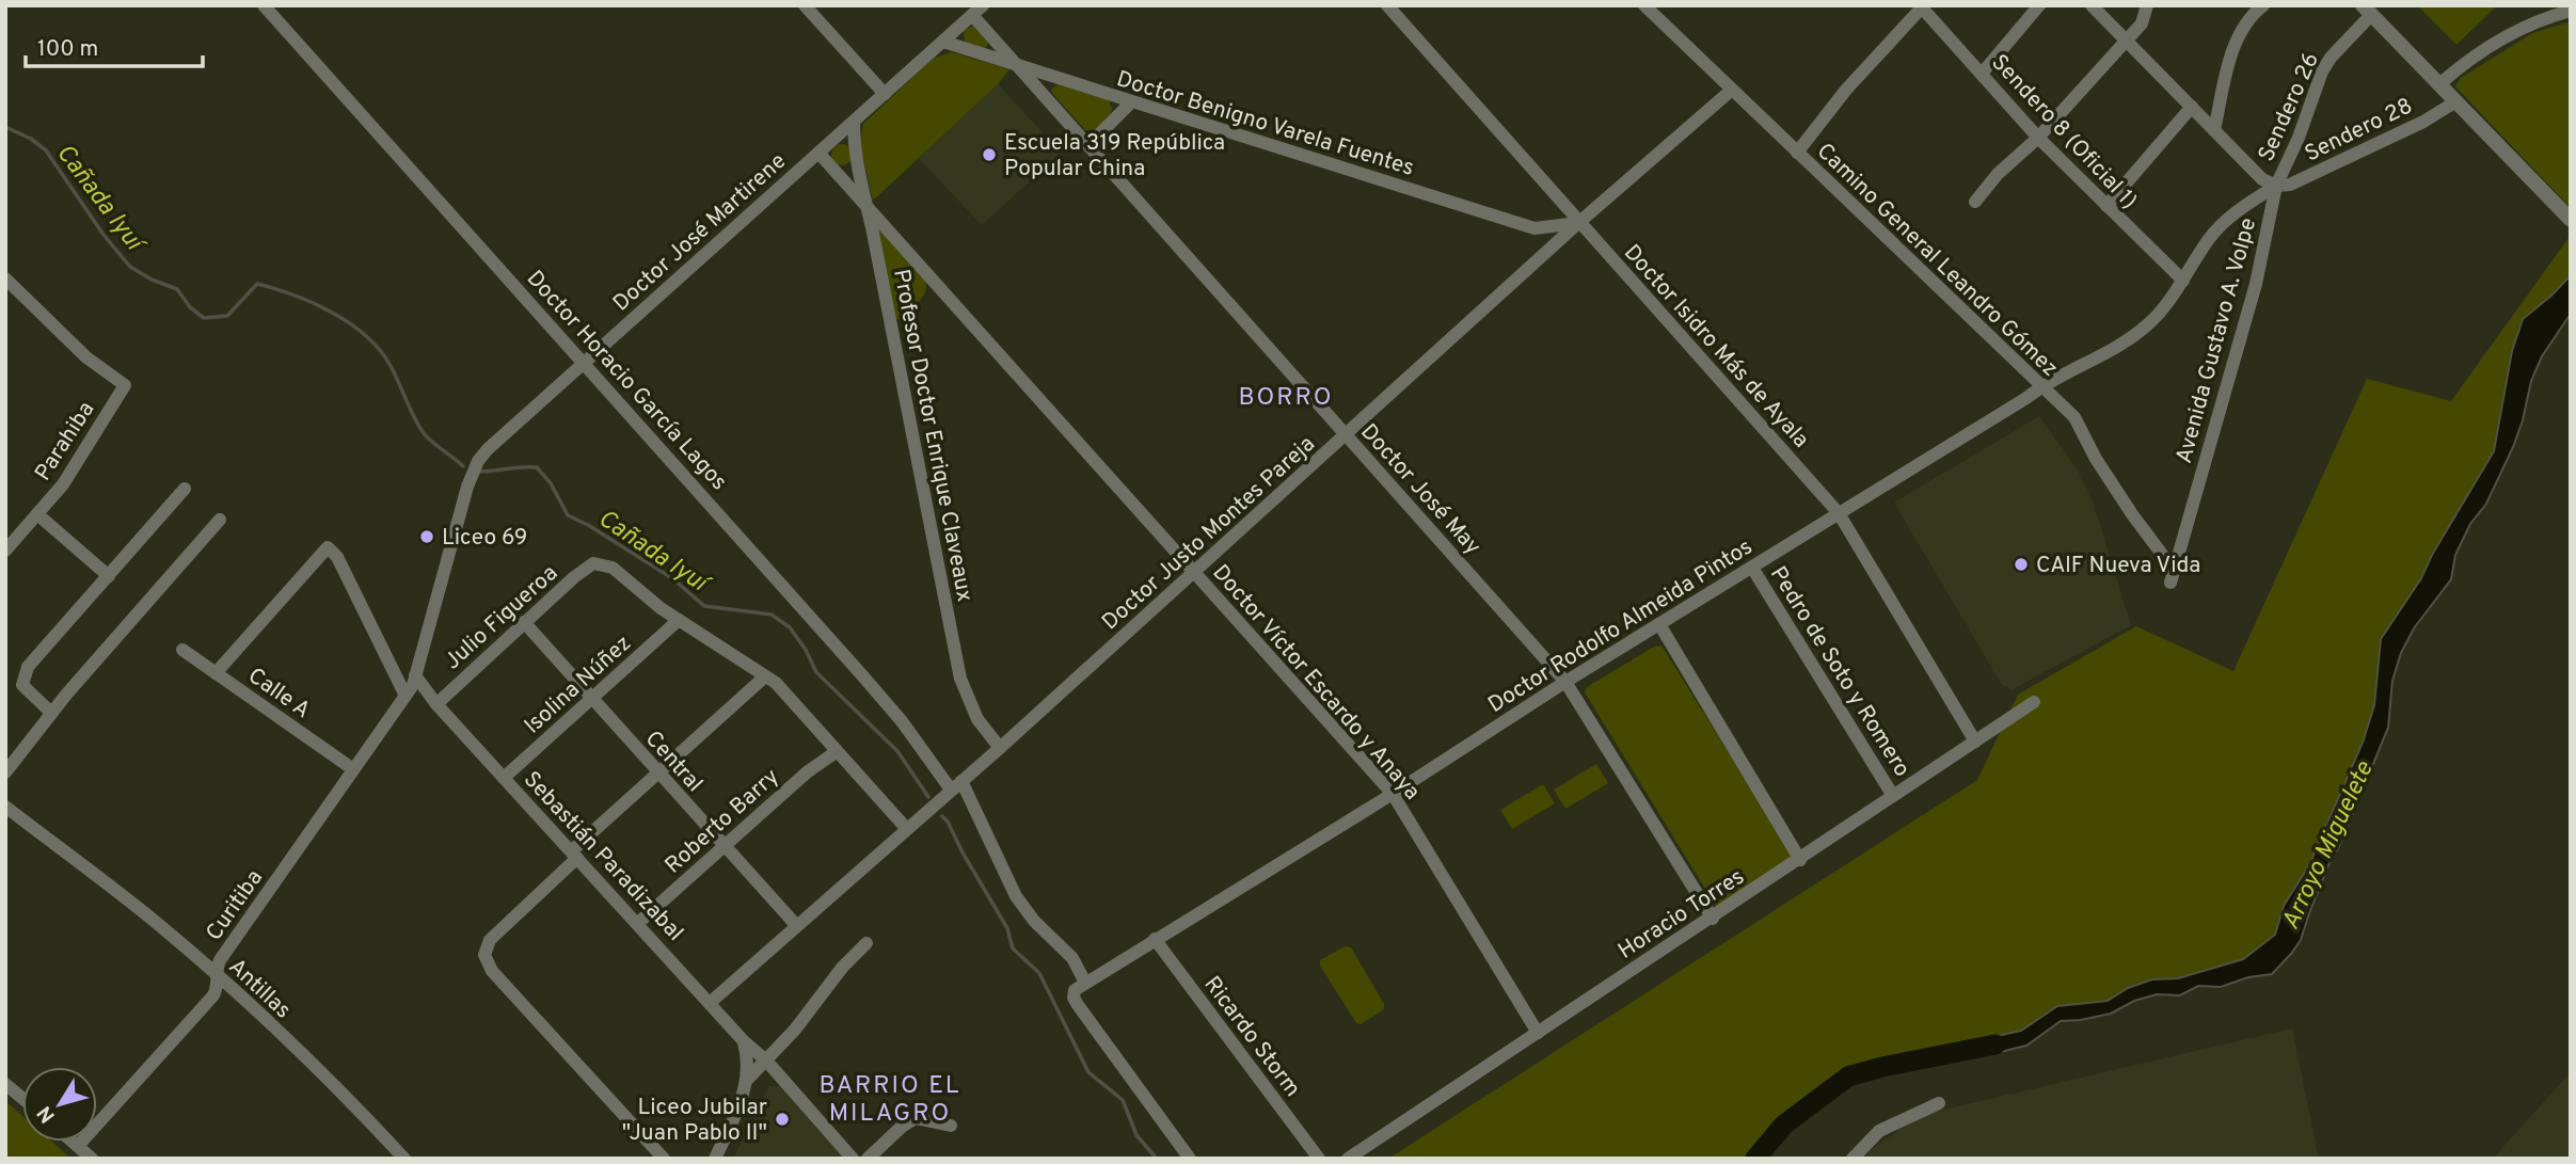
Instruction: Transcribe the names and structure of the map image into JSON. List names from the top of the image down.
{
  "streets": {
    "street": [
      "Sendero 26",
      "Doctor Benigno Varela Fuentes",
      "Sendero 28",
      "Sendero 8 (Oficial 1)",
      "Doctor José Martirene",
      "Camino General Leandro Gómez",
      "Avenida Gustavo A. Volpe",
      "Doctor Isidro Más de Ayala",
      "Doctor Horacio García Lagos",
      "Profesor Doctor Enrique Claveaux",
      "Parahiba",
      "Doctor José May",
      "Doctor Justo Montes Pareja",
      "Julio Figueroa",
      "Doctor Rodolfo Almeida Pintos",
      "Pedro de Soto y Romero",
      "Doctor Víctor Escardo y Anaya",
      "Isolina Núñez",
      "Calle A",
      "Central",
      "Roberto Barry",
      "Sebastián Paradizabal",
      "Curitiba",
      "Horacio Torres",
      "Antillas",
      "Ricardo Storm"
    ]
  },
  "crossings": [
    ["Sendero 26", "Sendero 28"],
    ["Sendero 26", "Avenida Gustavo A. Volpe"],
    ["Doctor Benigno Varela Fuentes", "Doctor José Martirene"],
    ["Doctor Benigno Varela Fuentes", "Doctor Isidro Más de Ayala"],
    ["Doctor Benigno Varela Fuentes", "Doctor José May"],
    ["Doctor Benigno Varela Fuentes", "Doctor Justo Montes Pareja"],
    ["Sendero 28", "Sendero 8 (Oficial 1)"],
    ["Sendero 28", "Avenida Gustavo A. Volpe"],
    ["Sendero 28", "Doctor Rodolfo Almeida Pintos"],
    ["Sendero 8 (Oficial 1)", "Doctor Rodolfo Almeida Pintos"],
    ["Doctor José Martirene", "Doctor Horacio García Lagos"],
    ["Doctor José Martirene", "Profesor Doctor Enrique Claveaux"],
    ["Doctor José Martirene", "Doctor José May"],
    ["Doctor José Martirene", "Doctor Víctor Escardo y Anaya"],
    ["Doctor José Martirene", "Sebastián Paradizabal"],
    ["Doctor José Martirene", "Curitiba"],
    ["Camino General Leandro Gómez", "Avenida Gustavo A. Volpe"],
    ["Camino General Leandro Gómez", "Doctor Justo Montes Pareja"],
    ["Camino General Leandro Gómez", "Doctor Rodolfo Almeida Pintos"],
    ["Doctor Isidro Más de Ayala", "Doctor Justo Montes Pareja"],
    ["Doctor Isidro Más de Ayala", "Doctor Rodolfo Almeida Pintos"],
    ["Doctor Isidro Más de Ayala", "Horacio Torres"],
    ["Doctor Horacio García Lagos", "Doctor Justo Montes Pareja"],
    ["Doctor Horacio García Lagos", "Doctor Rodolfo Almeida Pintos"],
    ["Profesor Doctor Enrique Claveaux", "Doctor Justo Montes Pareja"],
    ["Profesor Doctor Enrique Claveaux", "Doctor Víctor Escardo y Anaya"],
    ["Doctor José May", "Doctor Justo Montes Pareja"],
    ["Doctor José May", "Doctor Rodolfo Almeida Pintos"],
    ["Doctor José May", "Horacio Torres"],
    ["Doctor Justo Montes Pareja", "Doctor Víctor Escardo y Anaya"],
    ["Doctor Justo Montes Pareja", "Central"],
    ["Doctor Justo Montes Pareja", "Sebastián Paradizabal"],
    ["Julio Figueroa", "Isolina Núñez"],
    ["Julio Figueroa", "Central"],
    ["Julio Figueroa", "Sebastián Paradizabal"],
    ["Doctor Rodolfo Almeida Pintos", "Pedro de Soto y Romero"],
    ["Doctor Rodolfo Almeida Pintos", "Doctor Víctor Escardo y Anaya"],
    ["Doctor Rodolfo Almeida Pintos", "Ricardo Storm"],
    ["Pedro de Soto y Romero", "Horacio Torres"],
    ["Doctor Víctor Escardo y Anaya", "Horacio Torres"],
    ["Isolina Núñez", "Central"],
    ["Isolina Núñez", "Sebastián Paradizabal"],
    ["Calle A", "Curitiba"],
    ["Central", "Roberto Barry"],
    ["Roberto Barry", "Sebastián Paradizabal"],
    ["Sebastián Paradizabal", "Curitiba"],
    ["Curitiba", "Antillas"]
  ],
  "districts": ["BORRO", "BARRIO EL MILAGRO"],
  "water": ["Cañada Iyuí", "Arroyo Miguelete"],
  "places": [
    "Escuela 319 República Popular China",
    "Liceo 69",
    "CAIF Nueva Vida",
    "Liceo Jubilar \"Juan Pablo II\""
  ],
  "scale_bar": "100 m",
  "north": "bottom left"
}
